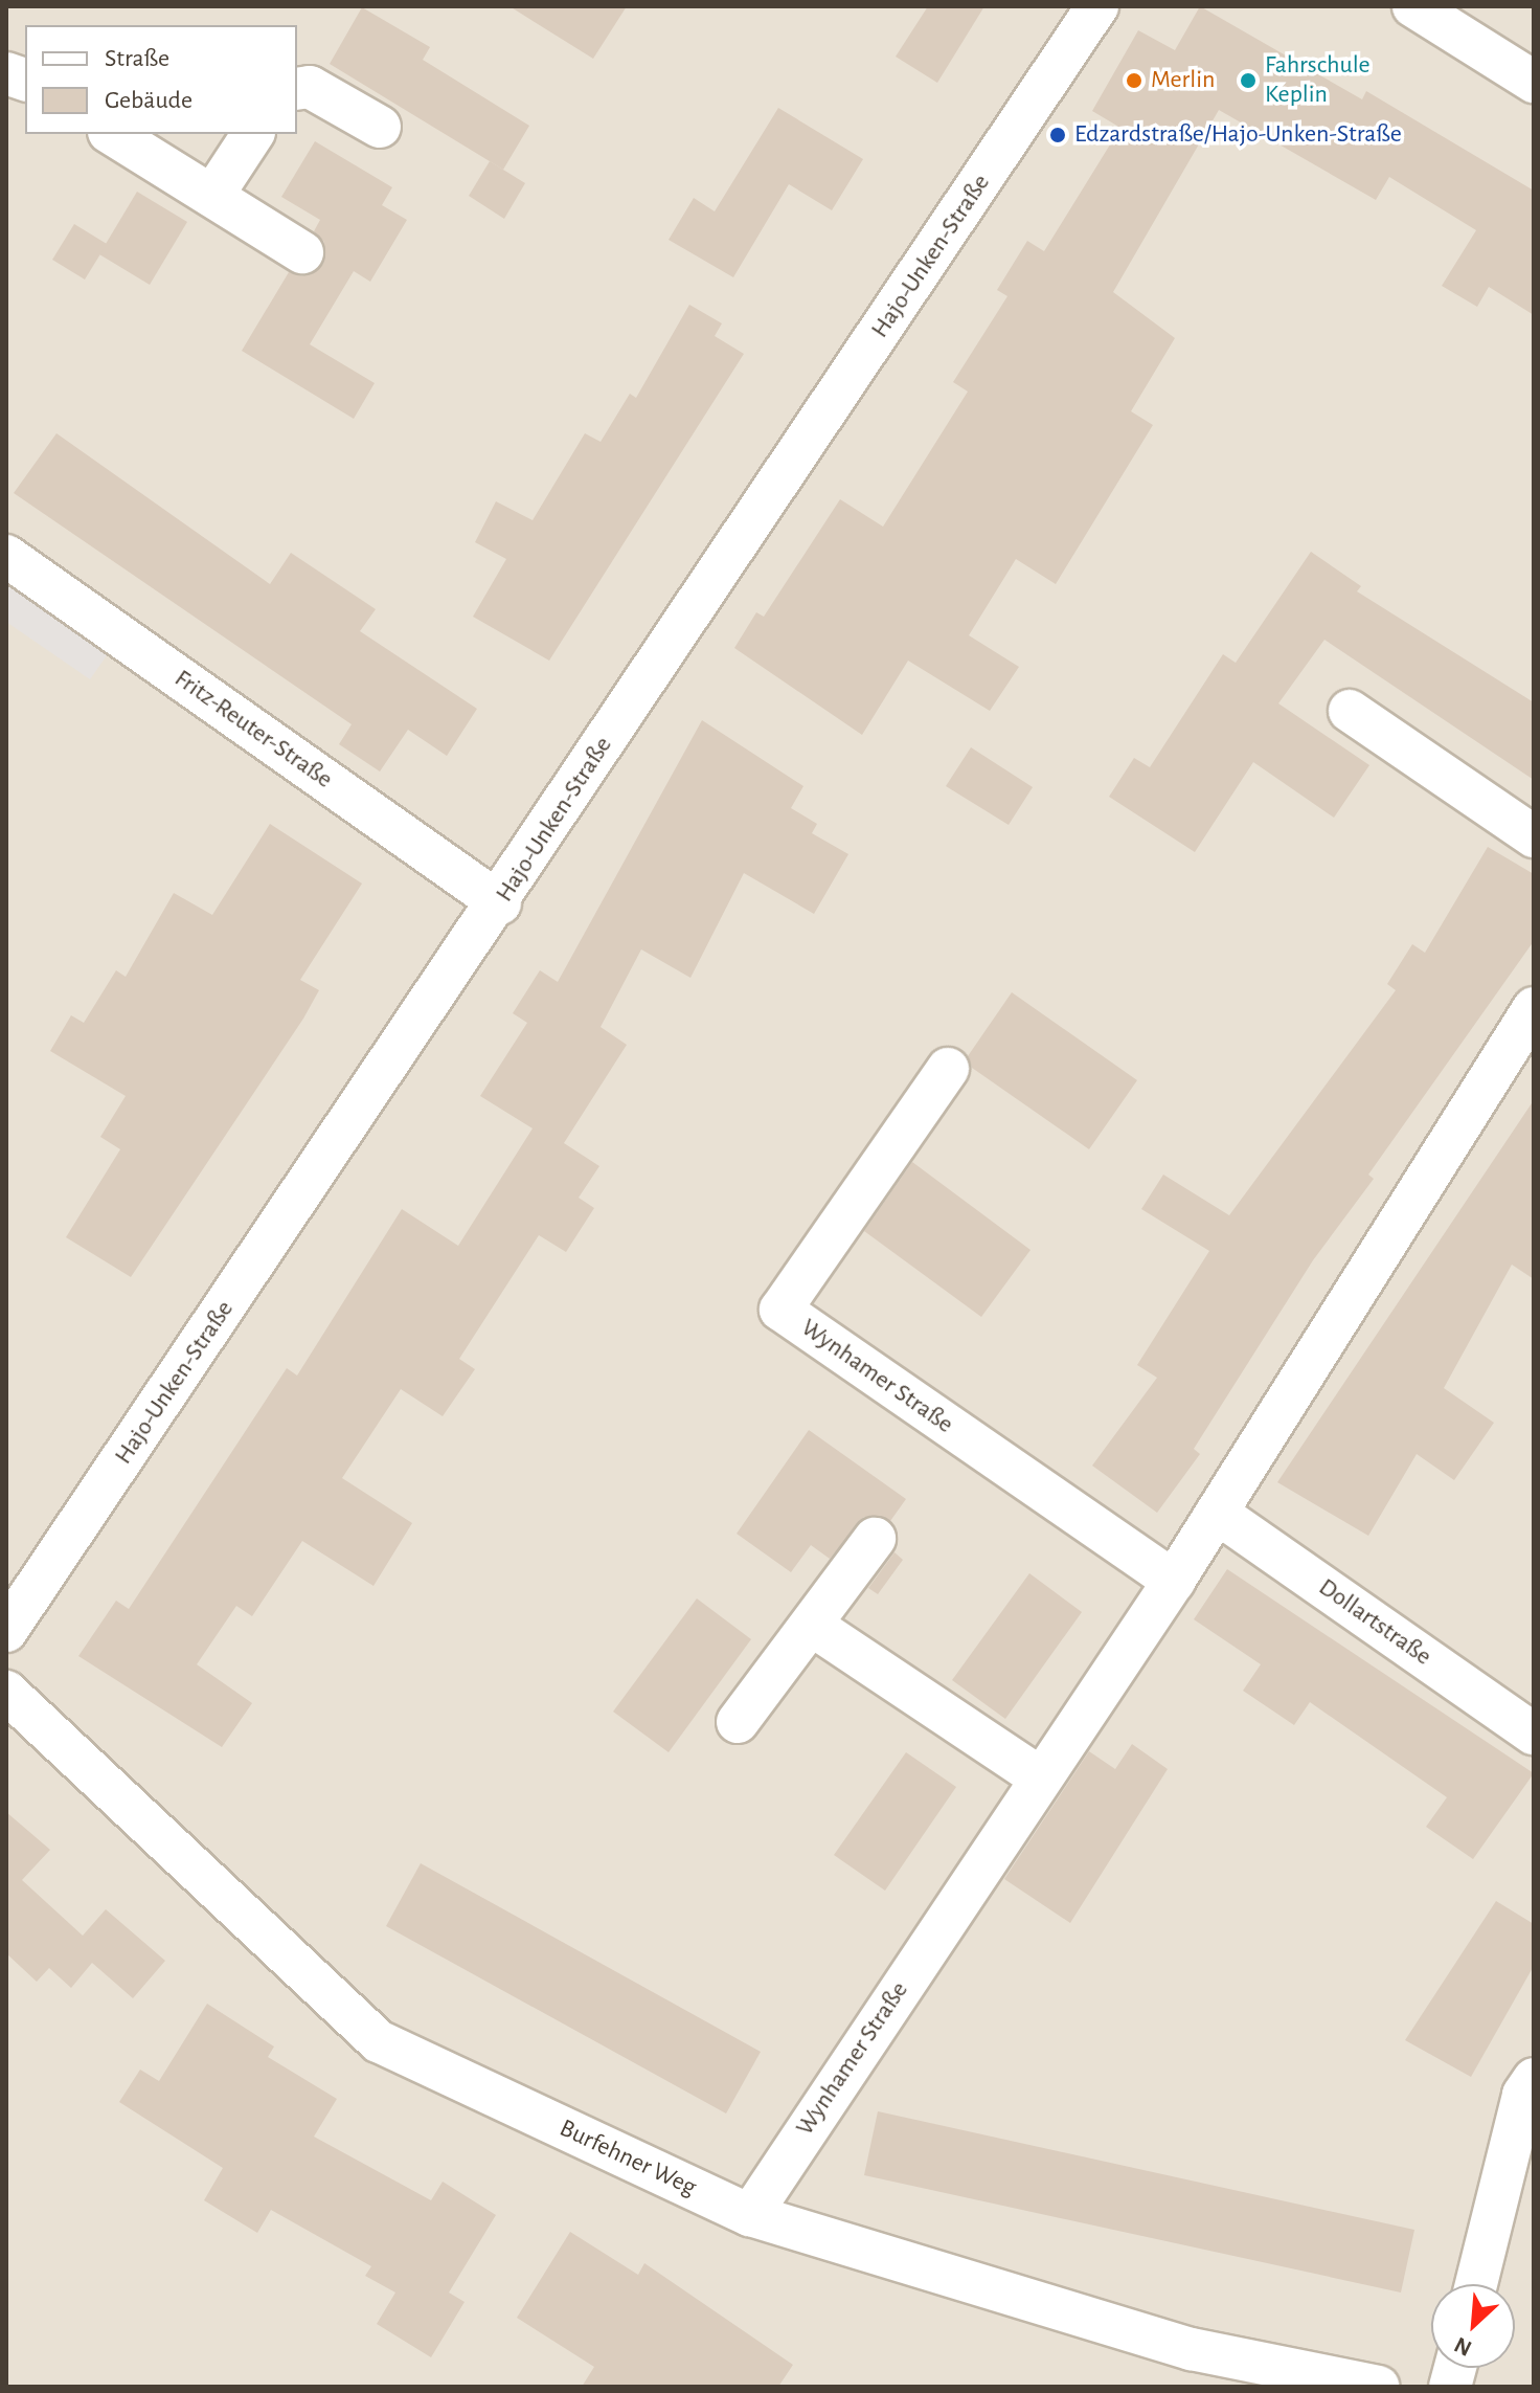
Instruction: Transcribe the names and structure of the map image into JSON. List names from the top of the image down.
{
  "streets": {
    "street": [
      "Hajo-Unken-Straße",
      "Fritz-Reuter-Straße",
      "Wynhamer Straße",
      "Dollartstraße",
      "Burfehner Weg"
    ]
  },
  "crossings": [
    ["Hajo-Unken-Straße", "Fritz-Reuter-Straße"],
    ["Wynhamer Straße", "Dollartstraße"],
    ["Wynhamer Straße", "Burfehner Weg"]
  ],
  "places": ["Merlin", "Fahrschule Keplin", "Edzardstraße/Hajo-Unken-Straße"],
  "legend": ["Straße", "Gebäude"],
  "north": "bottom left"
}
